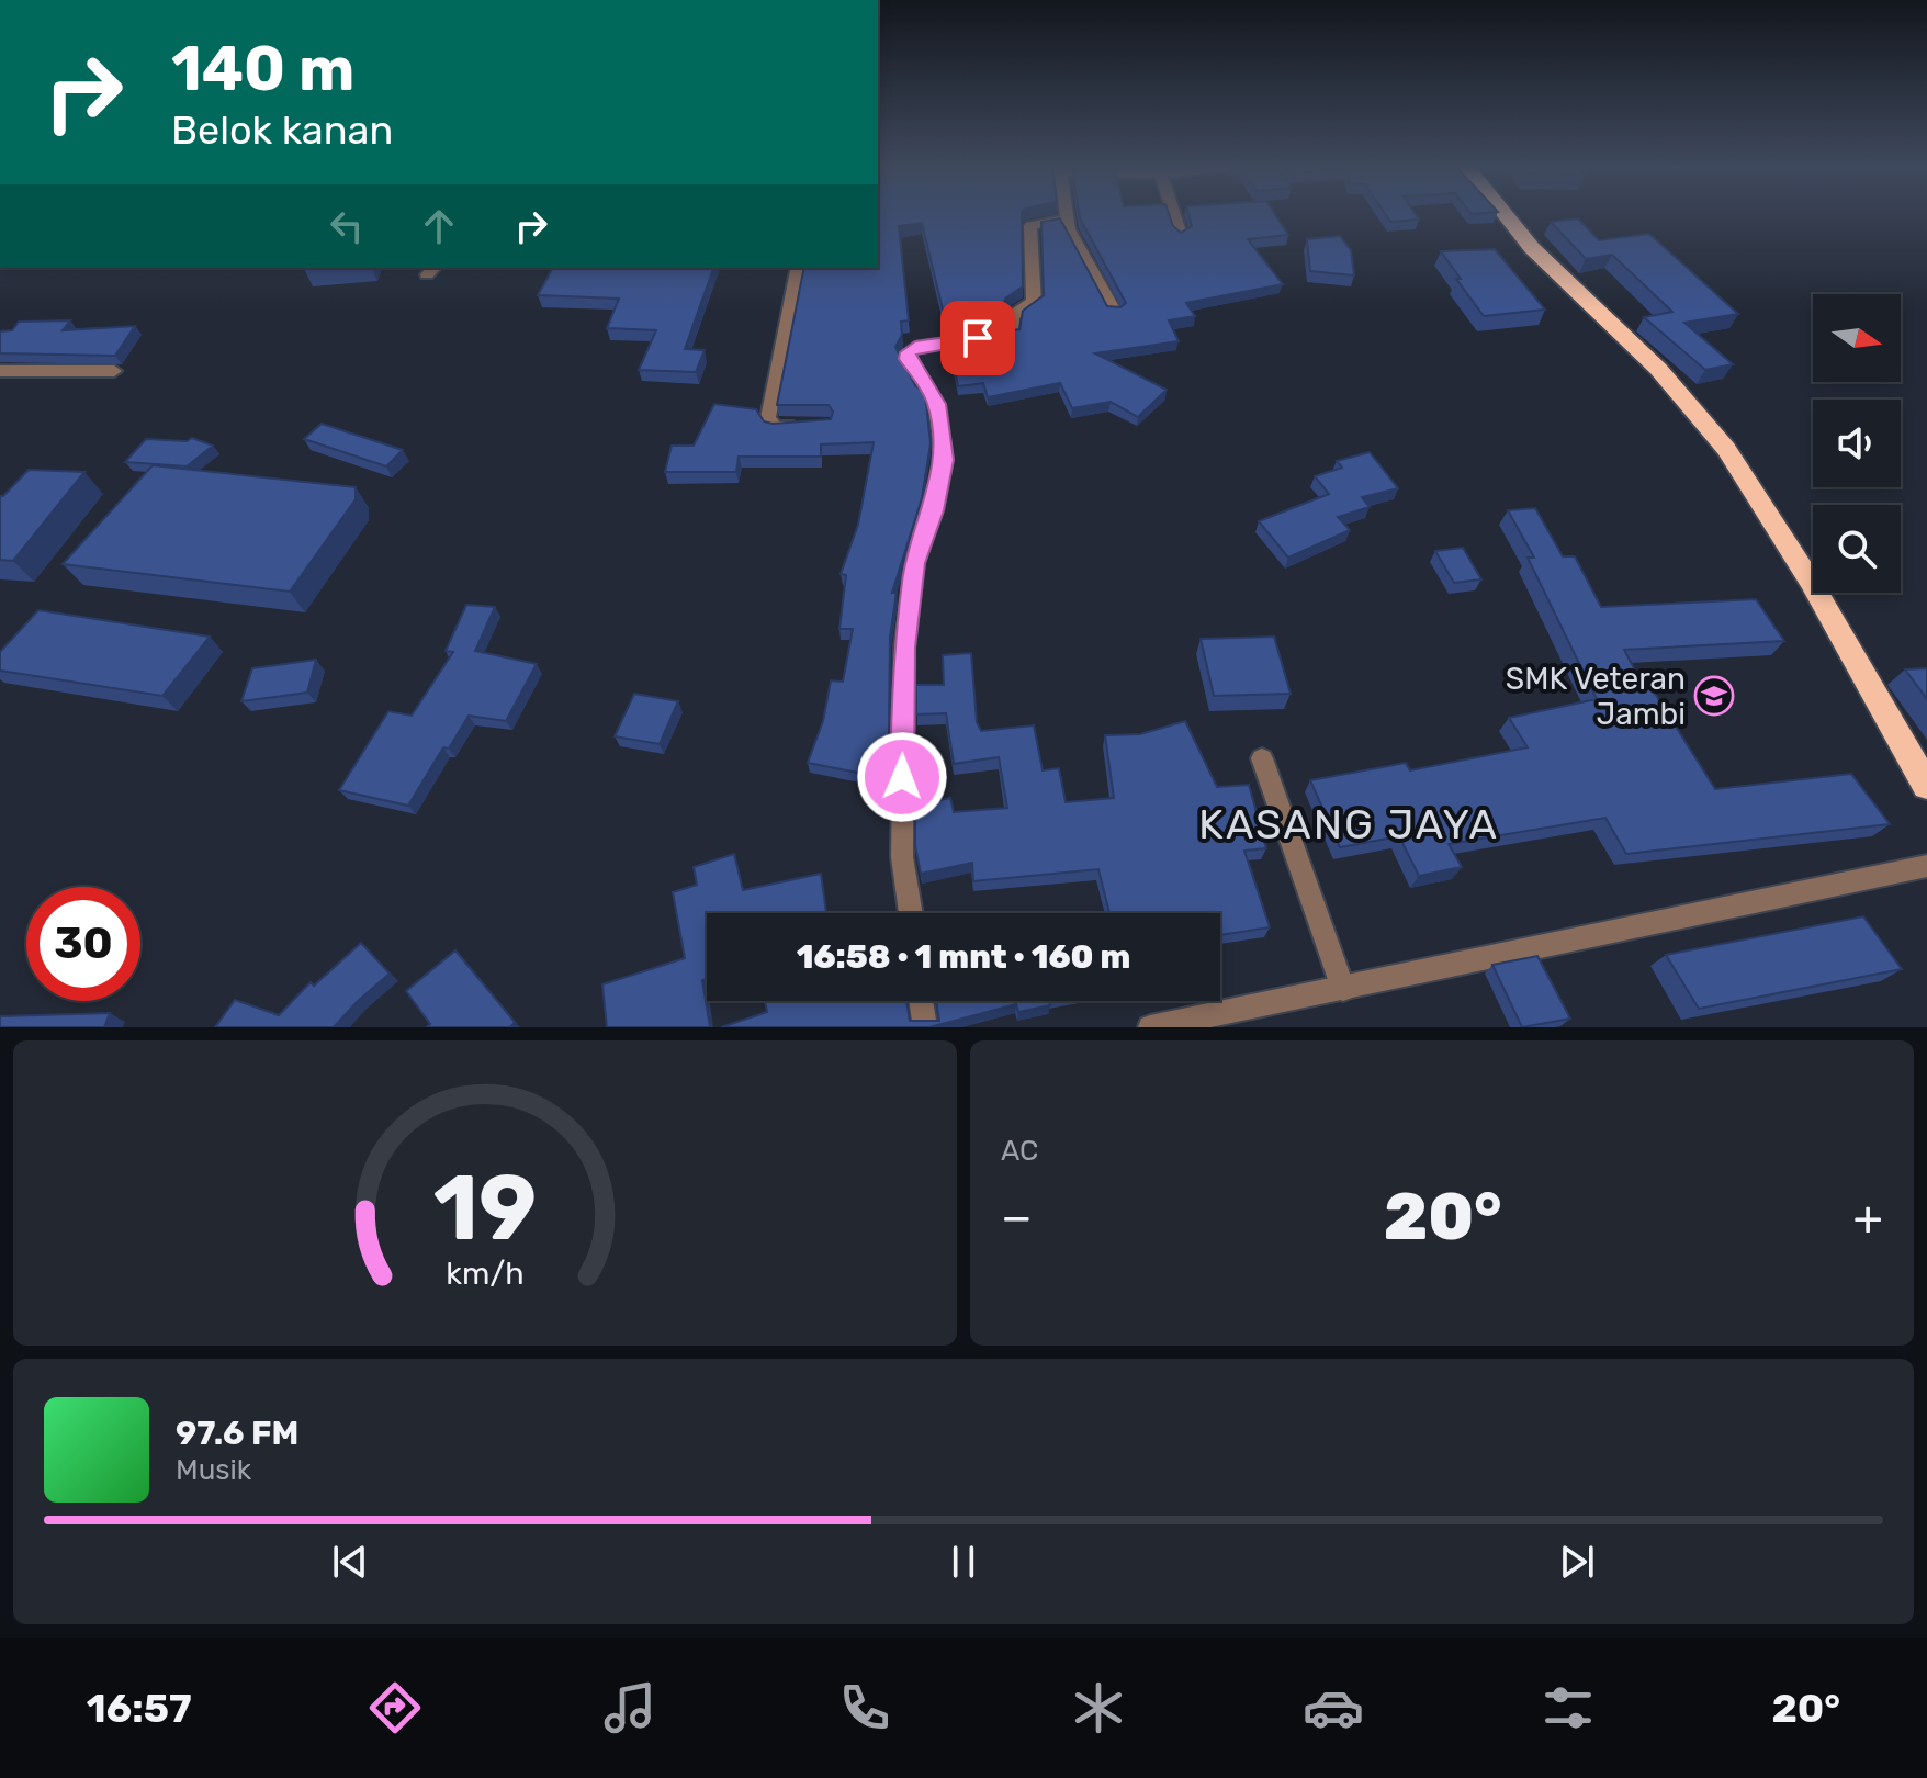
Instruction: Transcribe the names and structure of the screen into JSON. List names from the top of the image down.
{
  "districts": ["KASANG JAYA"],
  "places": {
    "school or university": ["SMK Veteran Jambi"]
  },
  "north": "right",
  "page": {
    "turn": ["140 m", "Belok kanan"],
    "limit": "30",
    "trip": "16:58 · 1 mnt · 160 m",
    "tile": "AC",
    "heat": ["−", "20°", "+"],
    "song": ["97.6 FM", "Musik"],
    "tabs": ["16:57", "20°"],
    "gauge": ["19", "km/h"]
  }
}
